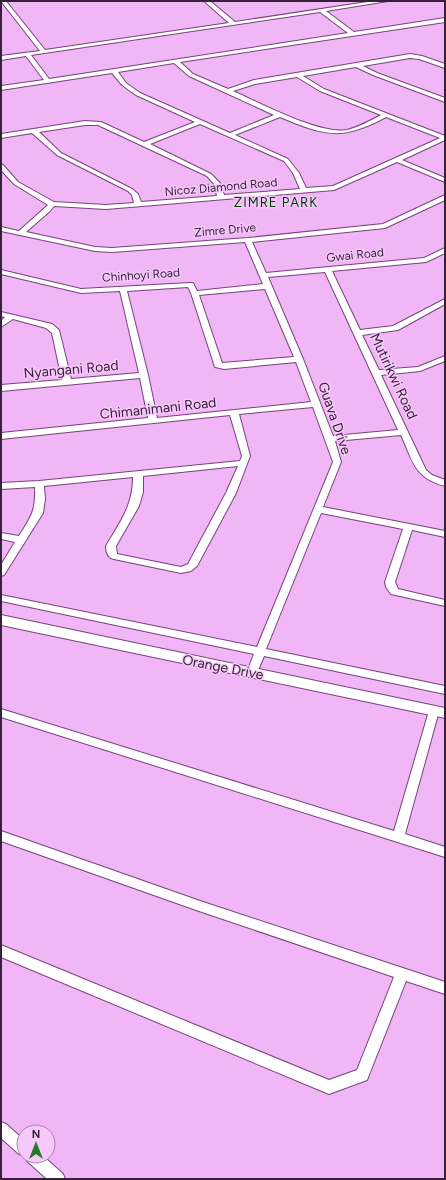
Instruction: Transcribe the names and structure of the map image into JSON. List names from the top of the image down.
{
  "streets": {
    "street": [
      "Nicoz Diamond Road",
      "Zimre Drive",
      "Gwai Road",
      "Chinhoyi Road",
      "Nyangani Road",
      "Mutirikwi Road",
      "Chimanimani Road",
      "Guava Drive",
      "Orange Drive"
    ]
  },
  "crossings": [
    ["Zimre Drive", "Guava Drive"],
    ["Gwai Road", "Mutirikwi Road"],
    ["Gwai Road", "Guava Drive"],
    ["Chinhoyi Road", "Guava Drive"],
    ["Chimanimani Road", "Guava Drive"],
    ["Guava Drive", "Orange Drive"]
  ],
  "districts": ["ZIMRE PARK"],
  "north": "top"
}
